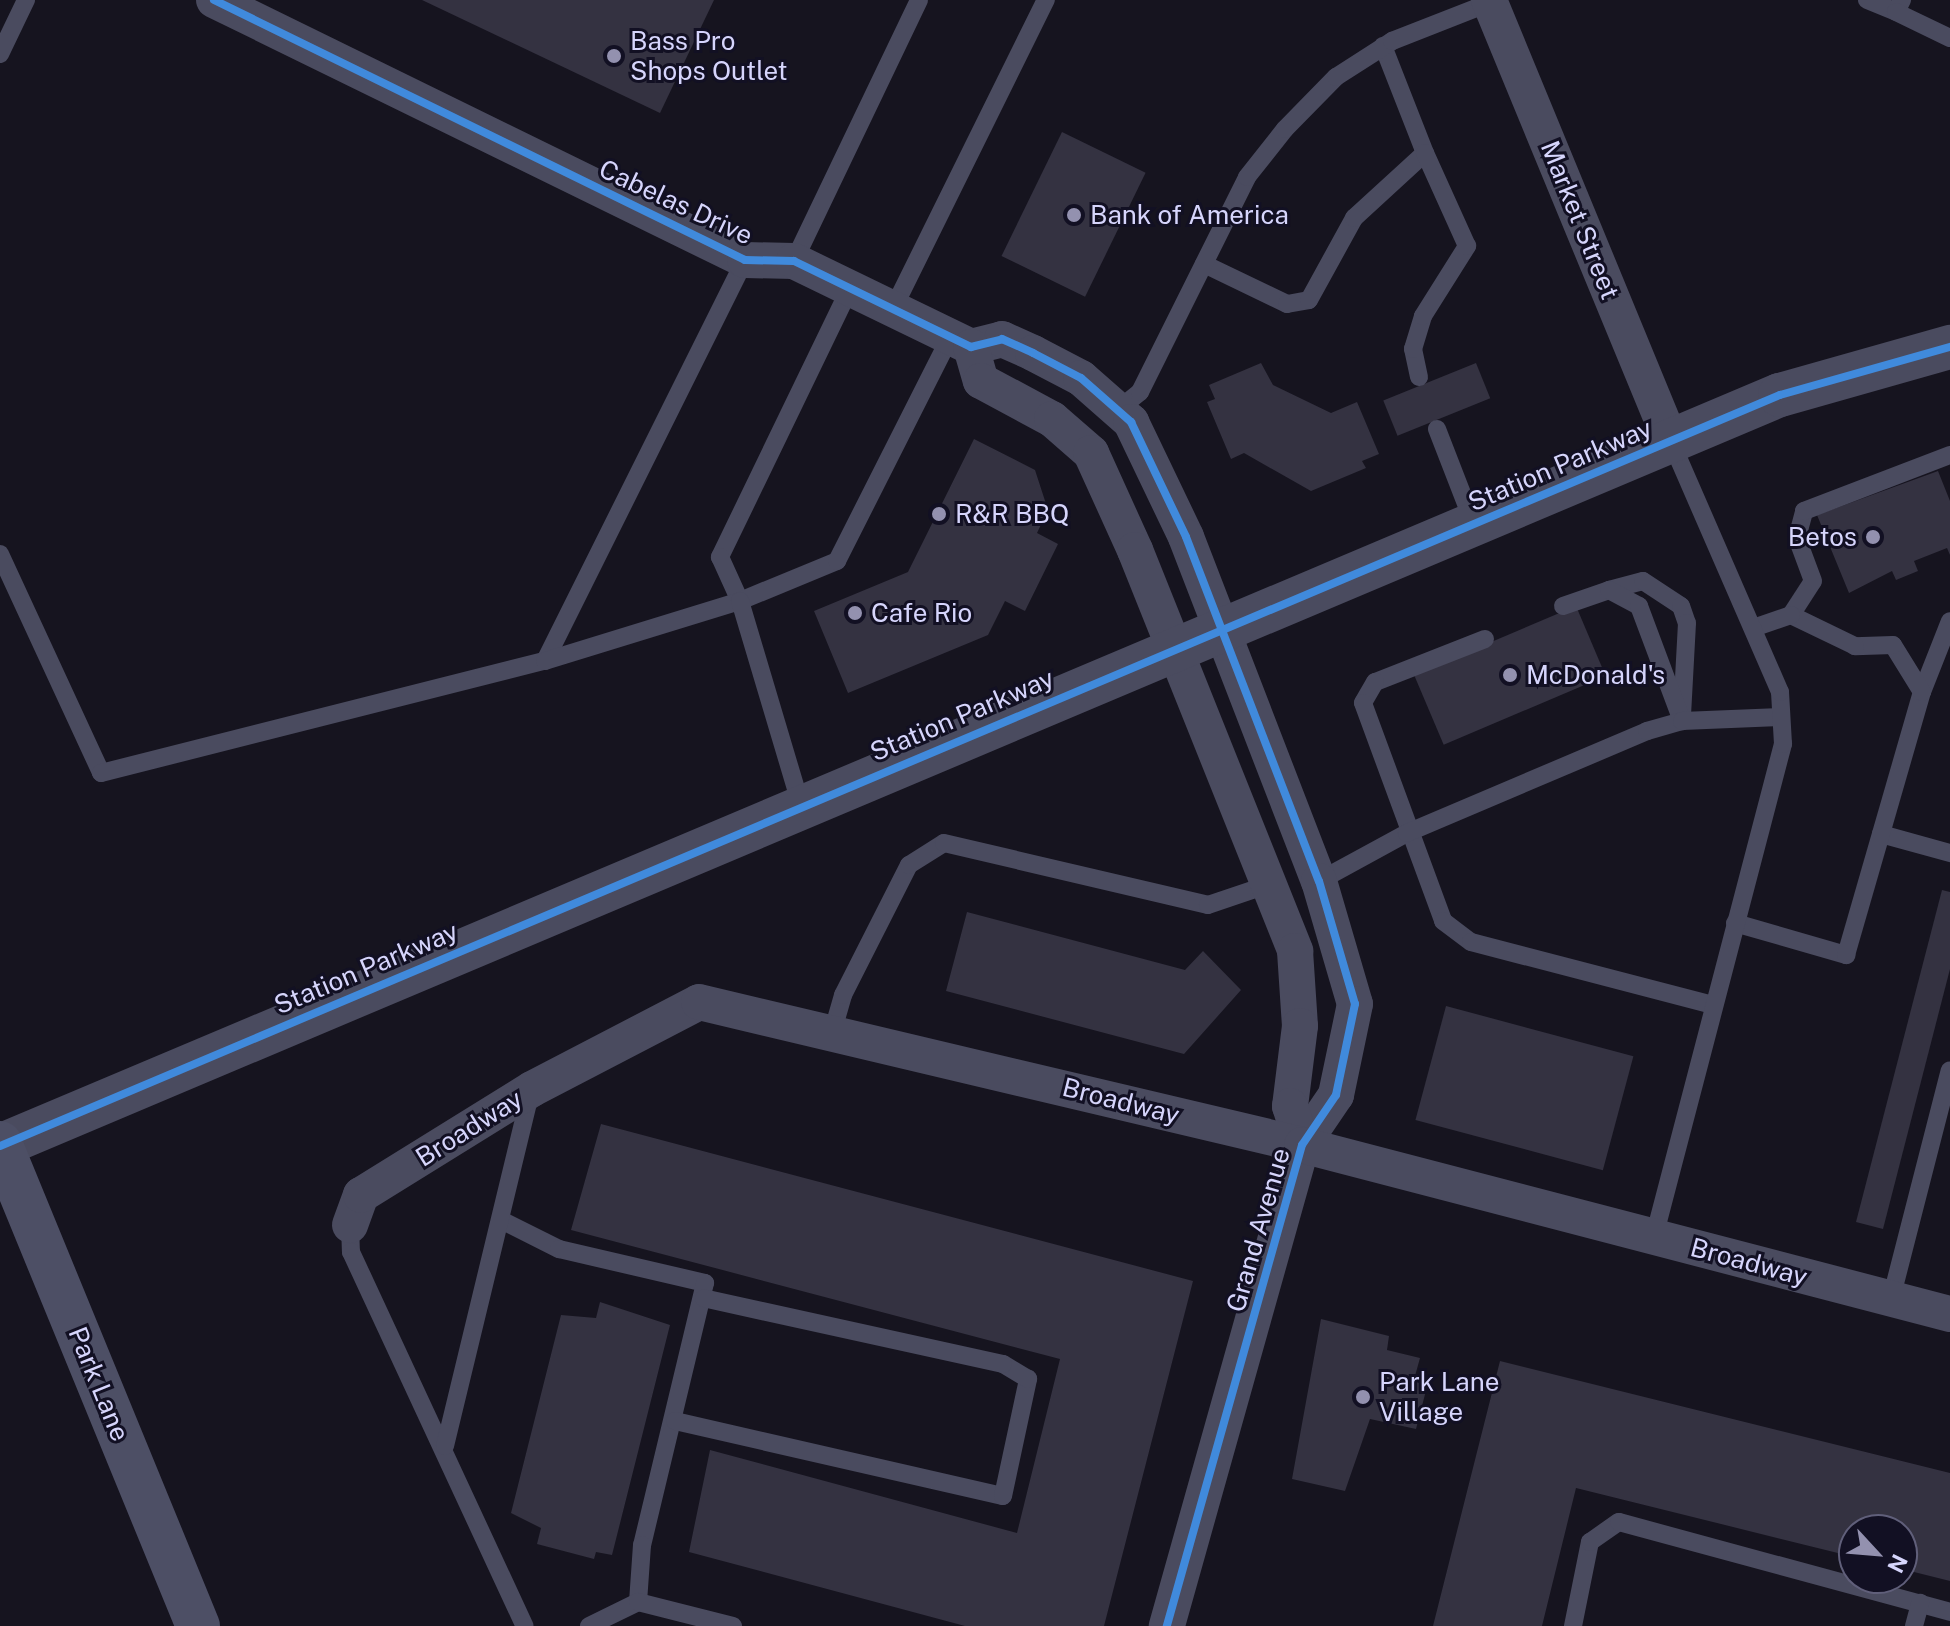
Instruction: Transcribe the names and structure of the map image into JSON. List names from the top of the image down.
{
  "streets": {
    "main road": ["Park Lane"],
    "street": [
      "Cabelas Drive",
      "Market Street",
      "Station Parkway",
      "Broadway",
      "Grand Avenue"
    ]
  },
  "crossings": [
    ["Market Street", "Station Parkway"],
    ["Station Parkway", "Grand Avenue"],
    ["Station Parkway", "Park Lane"],
    ["Broadway", "Grand Avenue"]
  ],
  "places": [
    "Bass Pro Shops Outlet",
    "Bank of America",
    "R&R BBQ",
    "Betos",
    "Cafe Rio",
    "McDonald's",
    "Park Lane Village"
  ],
  "north": "bottom right"
}
